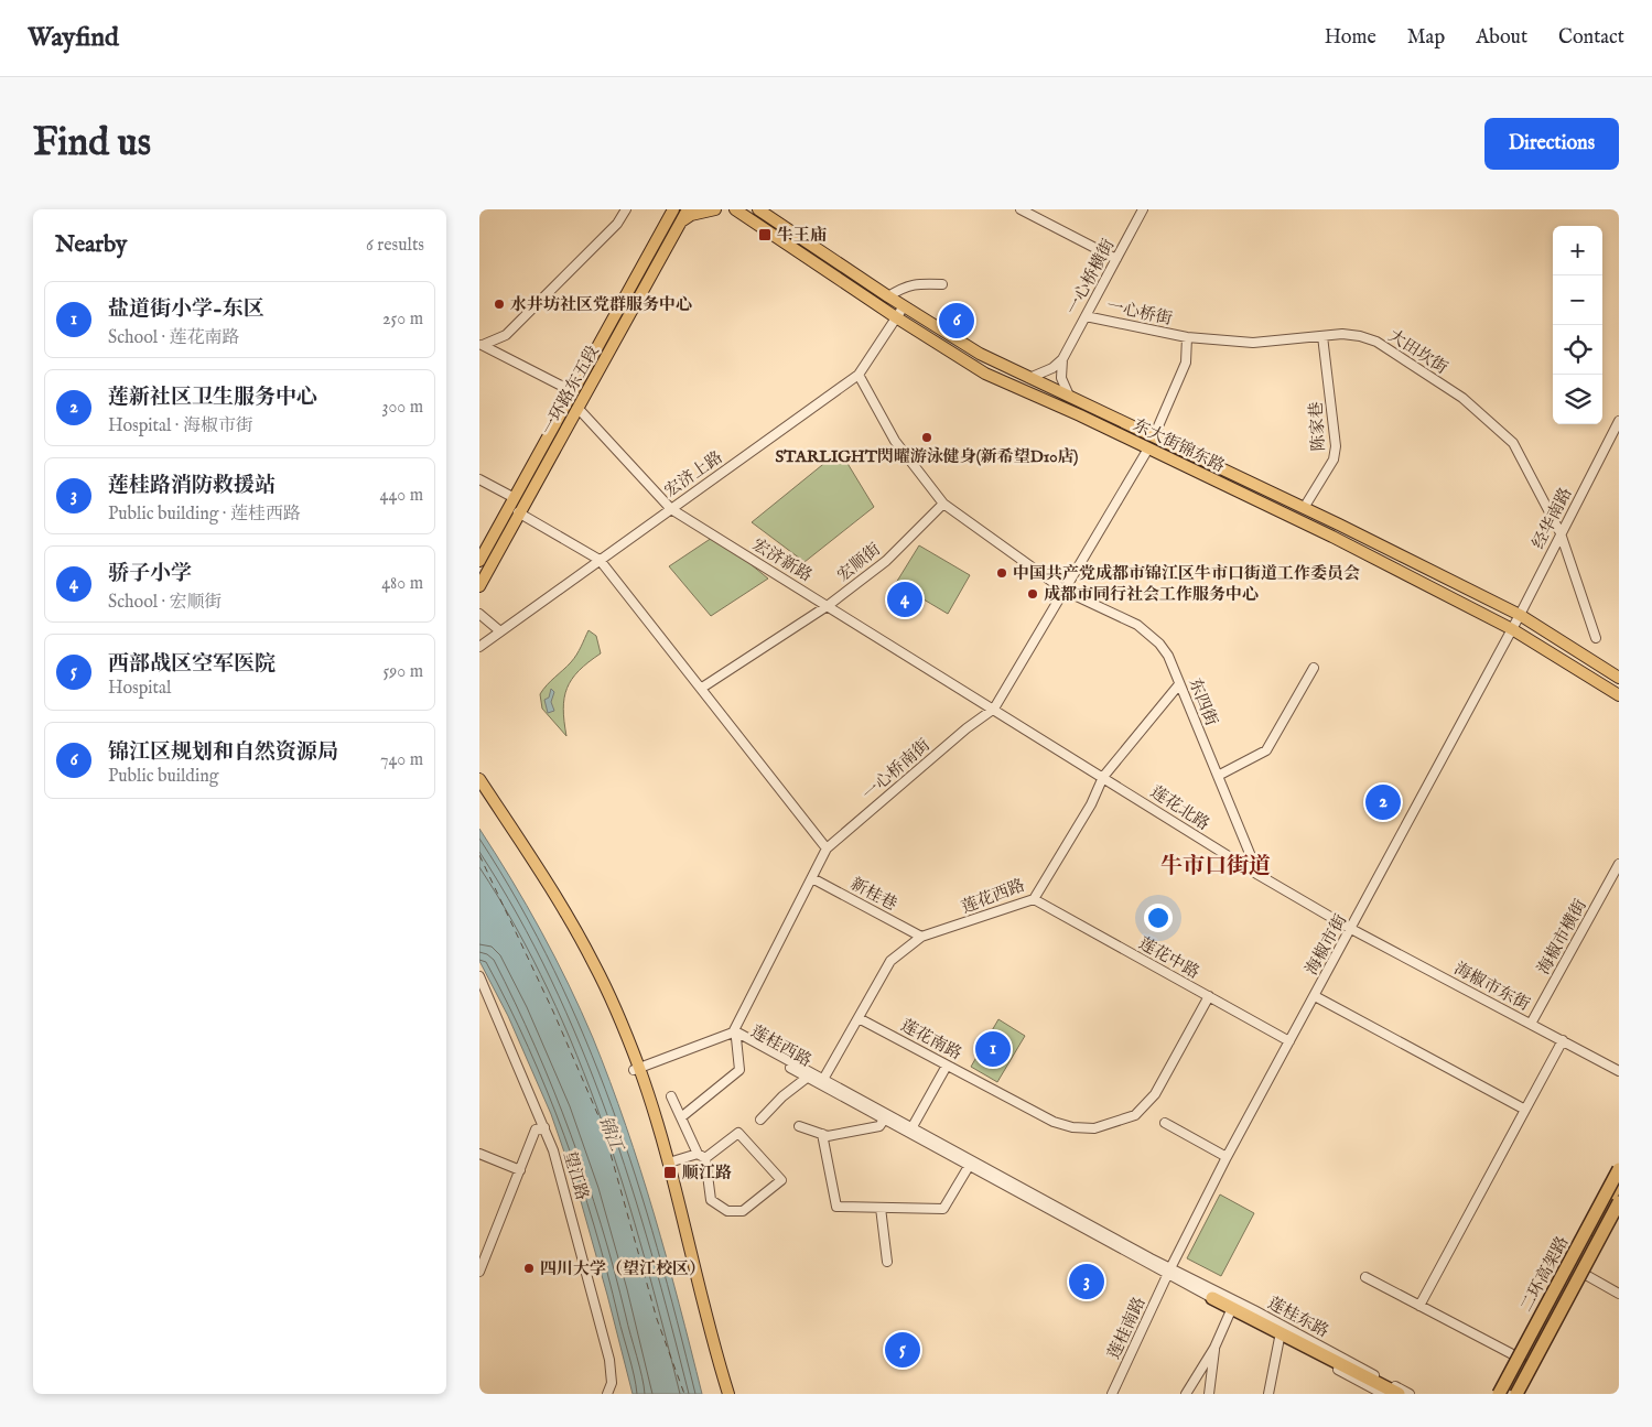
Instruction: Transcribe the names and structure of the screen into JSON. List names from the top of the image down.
{
  "streets": {
    "highway": ["二环高架路"],
    "main road": ["一环路东五段", "东大街锦东路"],
    "street": [
      "一心桥横街",
      "一心桥街",
      "大田坎街",
      "陈家巷",
      "宏济上路",
      "经华南路",
      "宏济新路",
      "宏顺街",
      "东四街",
      "一心桥南街",
      "莲花北路",
      "新桂巷",
      "莲花西路",
      "海椒市横街",
      "海椒市街",
      "莲花中路",
      "海椒市东街",
      "莲花南路",
      "莲桂西路",
      "望江路",
      "莲桂东路",
      "莲桂南路"
    ]
  },
  "crossings": [
    ["一心桥横街", "一心桥街"],
    ["一心桥街", "大田坎街"],
    ["大田坎街", "陈家巷"],
    ["大田坎街", "经华南路"],
    ["一环路东五段", "宏济新路"],
    ["陈家巷", "东大街锦东路"],
    ["东大街锦东路", "宏济上路"],
    ["东大街锦东路", "经华南路"],
    ["东大街锦东路", "一心桥南街"],
    ["东大街锦东路", "海椒市街"],
    ["宏济上路", "宏济新路"],
    ["宏济上路", "东四街"],
    ["经华南路", "海椒市街"],
    ["宏济新路", "宏顺街"],
    ["宏济新路", "一心桥南街"],
    ["宏济新路", "莲花北路"],
    ["宏顺街", "东四街"],
    ["东四街", "一心桥南街"],
    ["东四街", "莲花北路"],
    ["东四街", "莲花西路"],
    ["一心桥南街", "莲花北路"],
    ["一心桥南街", "新桂巷"],
    ["一心桥南街", "莲桂西路"],
    ["莲花北路", "莲花西路"],
    ["莲花北路", "海椒市街"],
    ["莲花北路", "海椒市东街"],
    ["新桂巷", "莲花西路"],
    ["莲花西路", "莲花中路"],
    ["莲花西路", "莲花南路"],
    ["莲花西路", "莲桂西路"],
    ["海椒市横街", "海椒市东街"],
    ["海椒市街", "莲花中路"],
    ["海椒市街", "海椒市东街"],
    ["海椒市街", "莲桂西路"],
    ["海椒市街", "莲桂东路"],
    ["海椒市街", "莲桂南路"],
    ["莲花中路", "莲花南路"],
    ["莲桂西路", "莲桂东路"],
    ["莲桂西路", "莲桂南路"],
    ["莲桂东路", "莲桂南路"]
  ],
  "districts": ["牛市口街道"],
  "water": ["锦江"],
  "places": {
    "transit": ["牛王庙", "顺江路"],
    "other": [
      "水井坊社区党群服务中心",
      "STARLIGHT閃曜游泳健身(新希望D10店)",
      "中国共产党成都市锦江区牛市口街道工作委员会",
      "成都市同行社会工作服务中心",
      "四川大学（望江校区）"
    ]
  },
  "page": {
    "header": "Wayfind",
    "nav": [
      "Home",
      "Map",
      "About",
      "Contact"
    ],
    "buttons": "Directions",
    "title": "Find us",
    "heading": ["Nearby", "6 results"],
    "map_buttons": ["+", "−"],
    "list": [
      {
        "mark": "1",
        "name": "盐道街小学-东区",
        "note": "School · 莲花南路",
        "value": "250 m"
      },
      {
        "mark": "2",
        "name": "莲新社区卫生服务中心",
        "note": "Hospital · 海椒市街",
        "value": "300 m"
      },
      {
        "mark": "3",
        "name": "莲桂路消防救援站",
        "note": "Public building · 莲桂西路",
        "value": "440 m"
      },
      {
        "mark": "4",
        "name": "骄子小学",
        "note": "School · 宏顺街",
        "value": "480 m"
      },
      {
        "mark": "5",
        "name": "西部战区空军医院",
        "note": "Hospital",
        "value": "590 m"
      },
      {
        "mark": "6",
        "name": "锦江区规划和自然资源局",
        "note": "Public building",
        "value": "740 m"
      }
    ],
    "pins": [
      "6",
      "4",
      "2",
      "1",
      "3",
      "5"
    ]
  }
}
